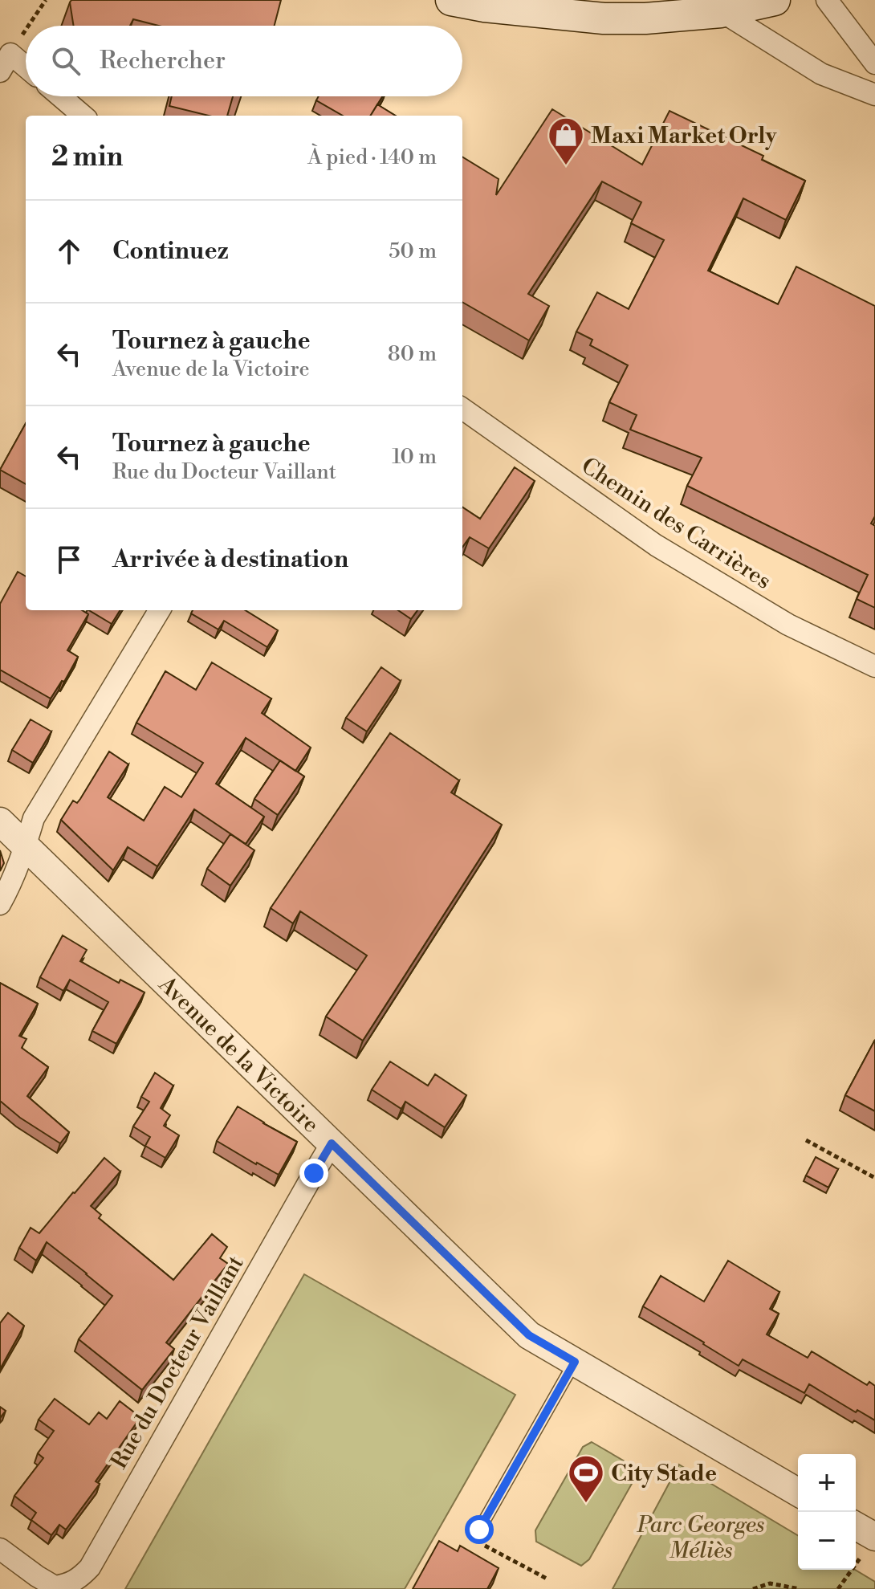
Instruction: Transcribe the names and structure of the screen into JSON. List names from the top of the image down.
{
  "streets": {
    "street": ["Chemin des Carrières", "Avenue de la Victoire", "Rue du Docteur Vaillant"]
  },
  "crossings": [
    ["Avenue de la Victoire", "Rue du Docteur Vaillant"]
  ],
  "parks": ["Parc Georges Méliès"],
  "places": {
    "shop": ["Maxi Market Orly"],
    "sports": ["City Stade"]
  },
  "page": {
    "search": "Rechercher",
    "heading": ["2 min", "À pied · 140 m"],
    "list": [
      ["Continuez", "50 m"],
      ["Tournez à gauche", "Avenue de la Victoire", "80 m"],
      ["Tournez à gauche", "Rue du Docteur Vaillant", "10 m"],
      "Arrivée à destination"
    ],
    "map_buttons": ["+", "−"]
  }
}
